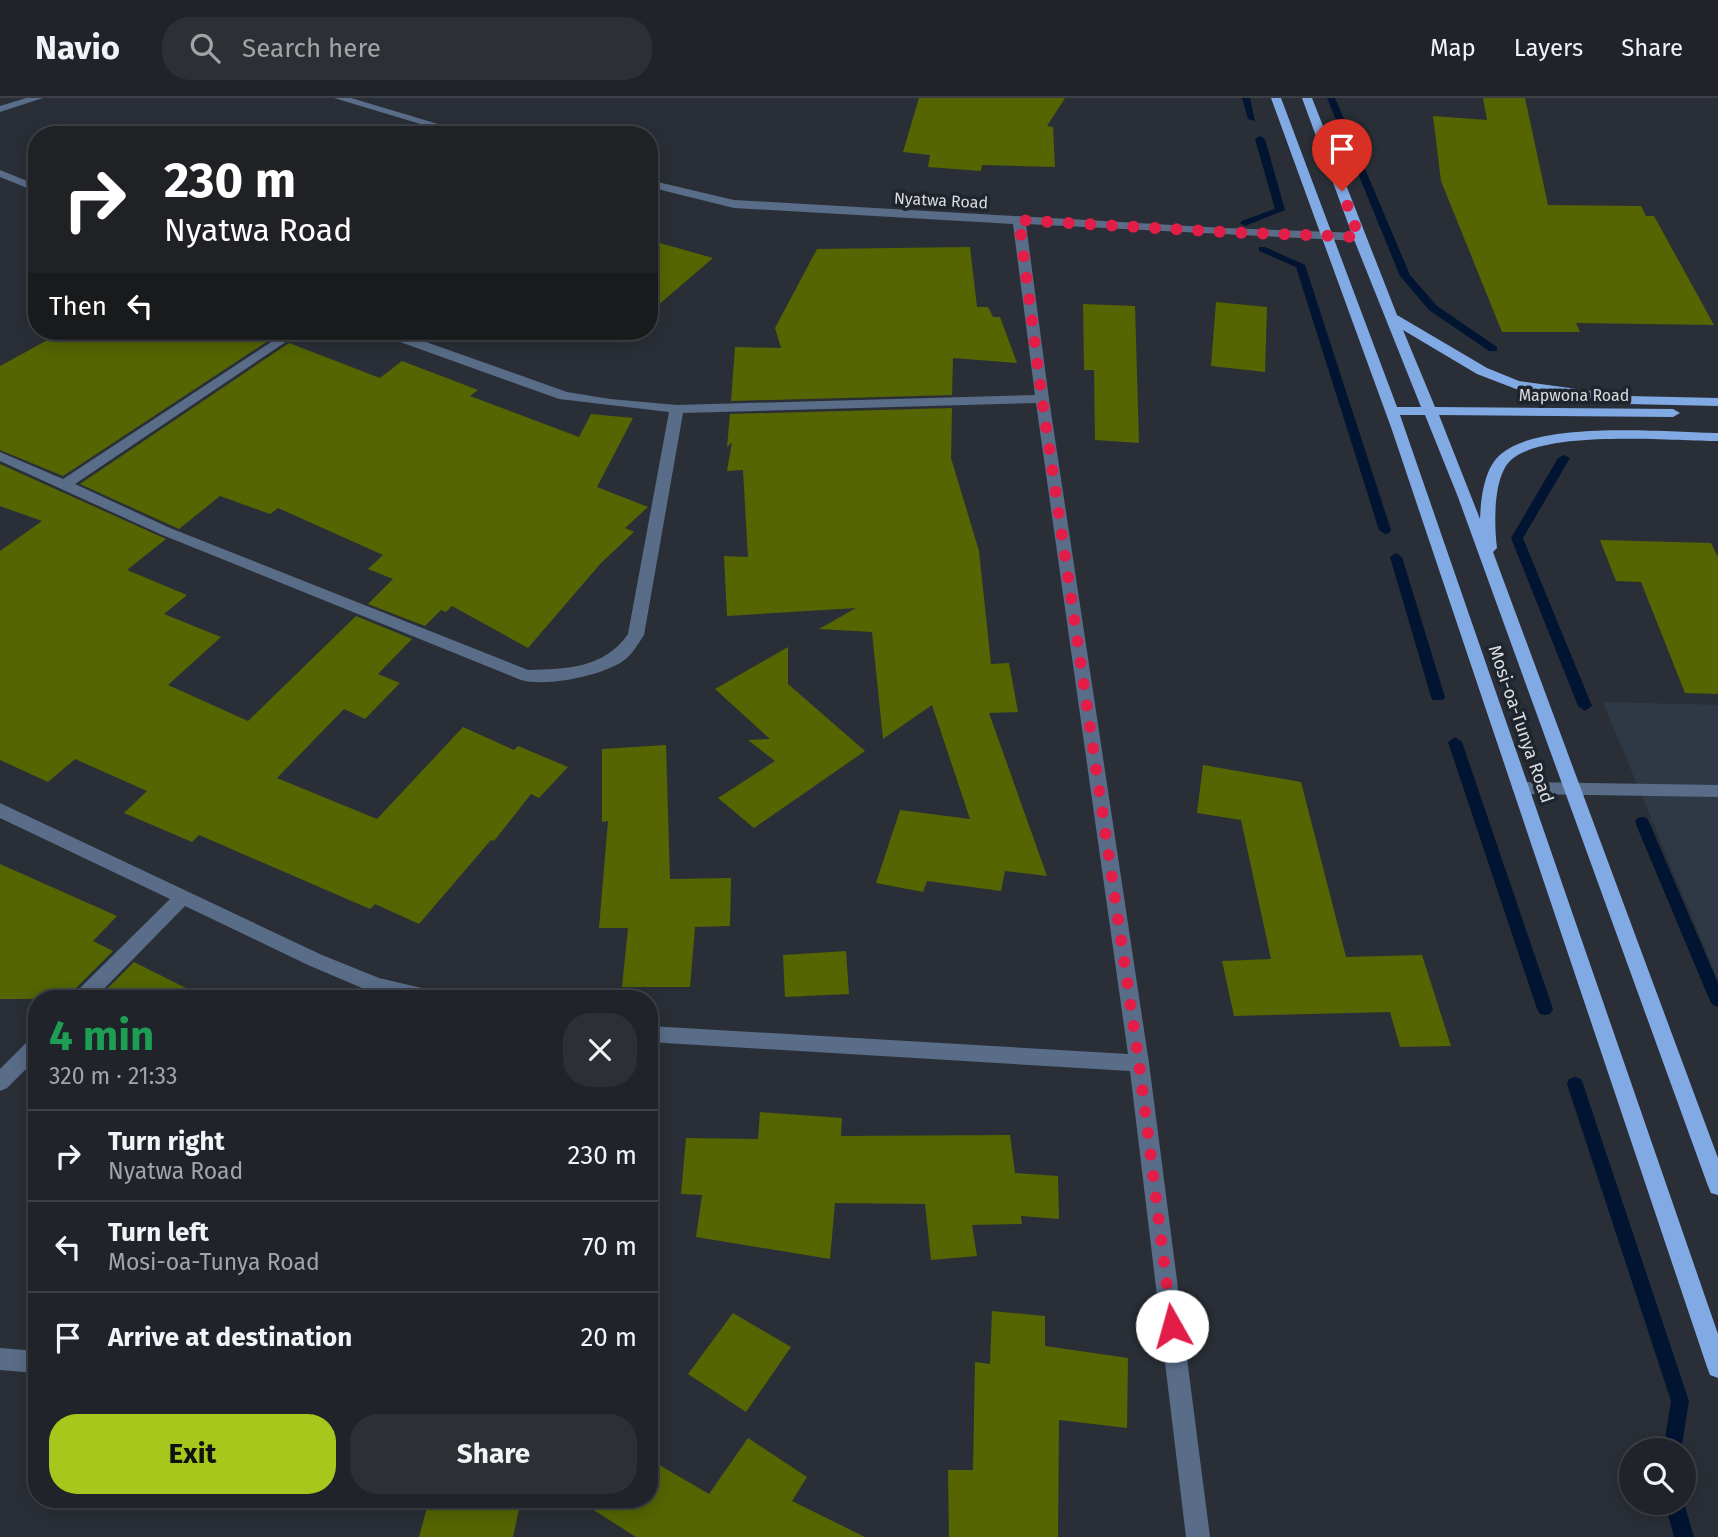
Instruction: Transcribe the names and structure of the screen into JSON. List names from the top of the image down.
{
  "streets": {
    "main road": ["Mapwona Road", "Mosi-oa-Tunya Road"],
    "street": ["Nyatwa Road"]
  },
  "crossings": [
    ["Nyatwa Road", "Mosi-oa-Tunya Road"],
    ["Mapwona Road", "Mosi-oa-Tunya Road"]
  ],
  "page": {
    "header": "Navio",
    "search": "Search here",
    "nav": ["Map", "Layers", "Share"],
    "turn": ["230 m", "Nyatwa Road"],
    "then": "Then",
    "heading": ["4 min", "320 m · 21:33"],
    "list": [
      {
        "name": "Turn right",
        "note": "Nyatwa Road",
        "value": "230 m"
      },
      {
        "name": "Turn left",
        "note": "Mosi-oa-Tunya Road",
        "value": "70 m"
      },
      {
        "name": "Arrive at destination",
        "value": "20 m"
      }
    ],
    "buttons": ["Exit", "Share"]
  }
}
